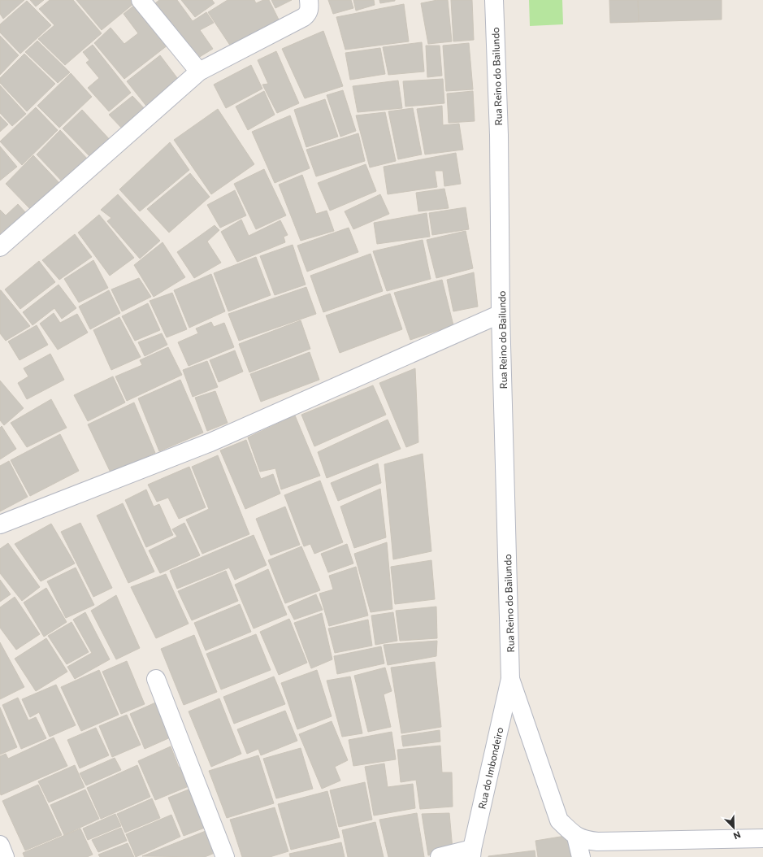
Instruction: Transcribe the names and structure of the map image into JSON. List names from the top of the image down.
{
  "streets": {
    "street": ["Rua Reino do Bailundo", "Rua do Imbondeiro"]
  },
  "crossings": [
    ["Rua Reino do Bailundo", "Rua do Imbondeiro"]
  ],
  "north": "bottom right"
}
